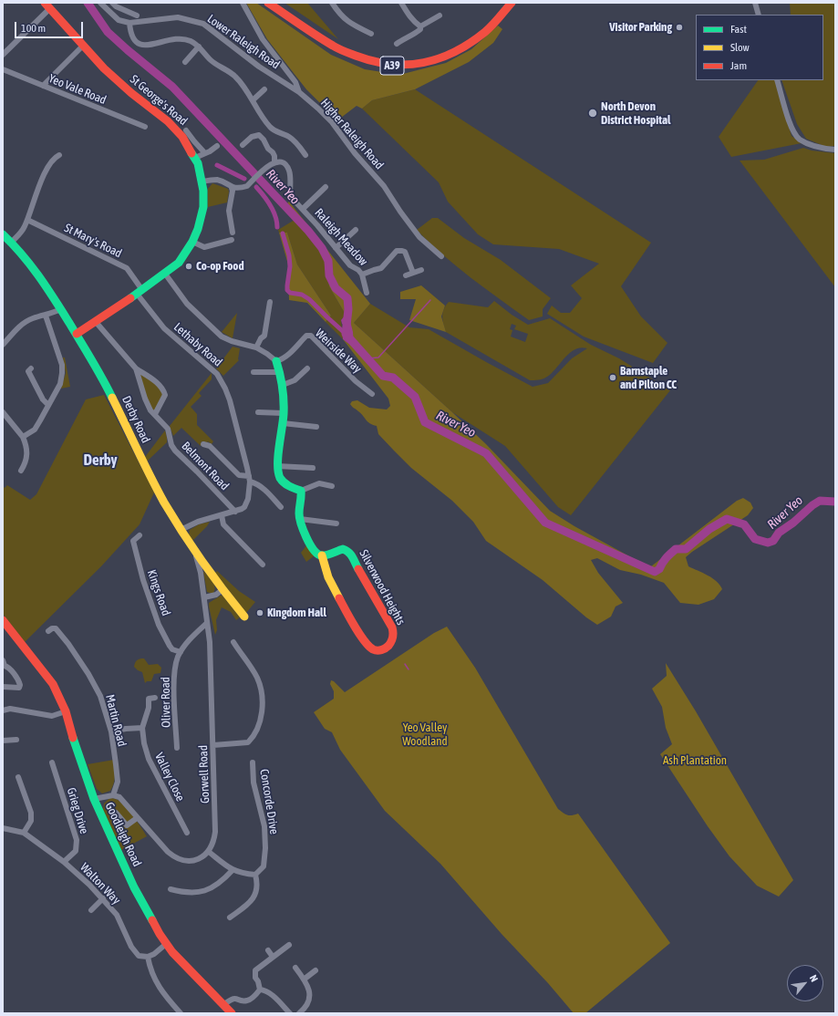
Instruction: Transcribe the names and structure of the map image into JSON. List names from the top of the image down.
{
  "streets": {
    "street": [
      "Lower Raleigh Road",
      "A39",
      "Yeo Vale Road",
      "St George's Road",
      "Higher Raleigh Road",
      "Raleigh Meadow",
      "St Mary's Road",
      "Lethaby Road",
      "Weirside Way",
      "Derby Road",
      "Belmont Road",
      "Silverwood Heights",
      "Kings Road",
      "Oliver Road",
      "Martin Road",
      "Gorwell Road",
      "Valley Close",
      "Concorde Drive",
      "Grieg Drive",
      "Goodleigh Road",
      "Walton Way"
    ]
  },
  "crossings": [
    ["Lower Raleigh Road", "Higher Raleigh Road"],
    ["St George's Road", "St Mary's Road"],
    ["St George's Road", "Lethaby Road"],
    ["St George's Road", "Derby Road"],
    ["St George's Road", "Belmont Road"],
    ["St Mary's Road", "Lethaby Road"],
    ["Derby Road", "Gorwell Road"],
    ["Kings Road", "Oliver Road"],
    ["Oliver Road", "Gorwell Road"],
    ["Grieg Drive", "Walton Way"]
  ],
  "districts": ["Derby"],
  "water": ["River Yeo"],
  "parks": ["Yeo Valley Woodland", "Ash Plantation"],
  "places": [
    "Visitor Parking",
    "North Devon District Hospital",
    "Co-op Food",
    "Barnstaple and Pilton CC",
    "Kingdom Hall"
  ],
  "legend": ["Fast", "Slow", "Jam"],
  "scale_bar": "100 m",
  "north": "top right"
}
